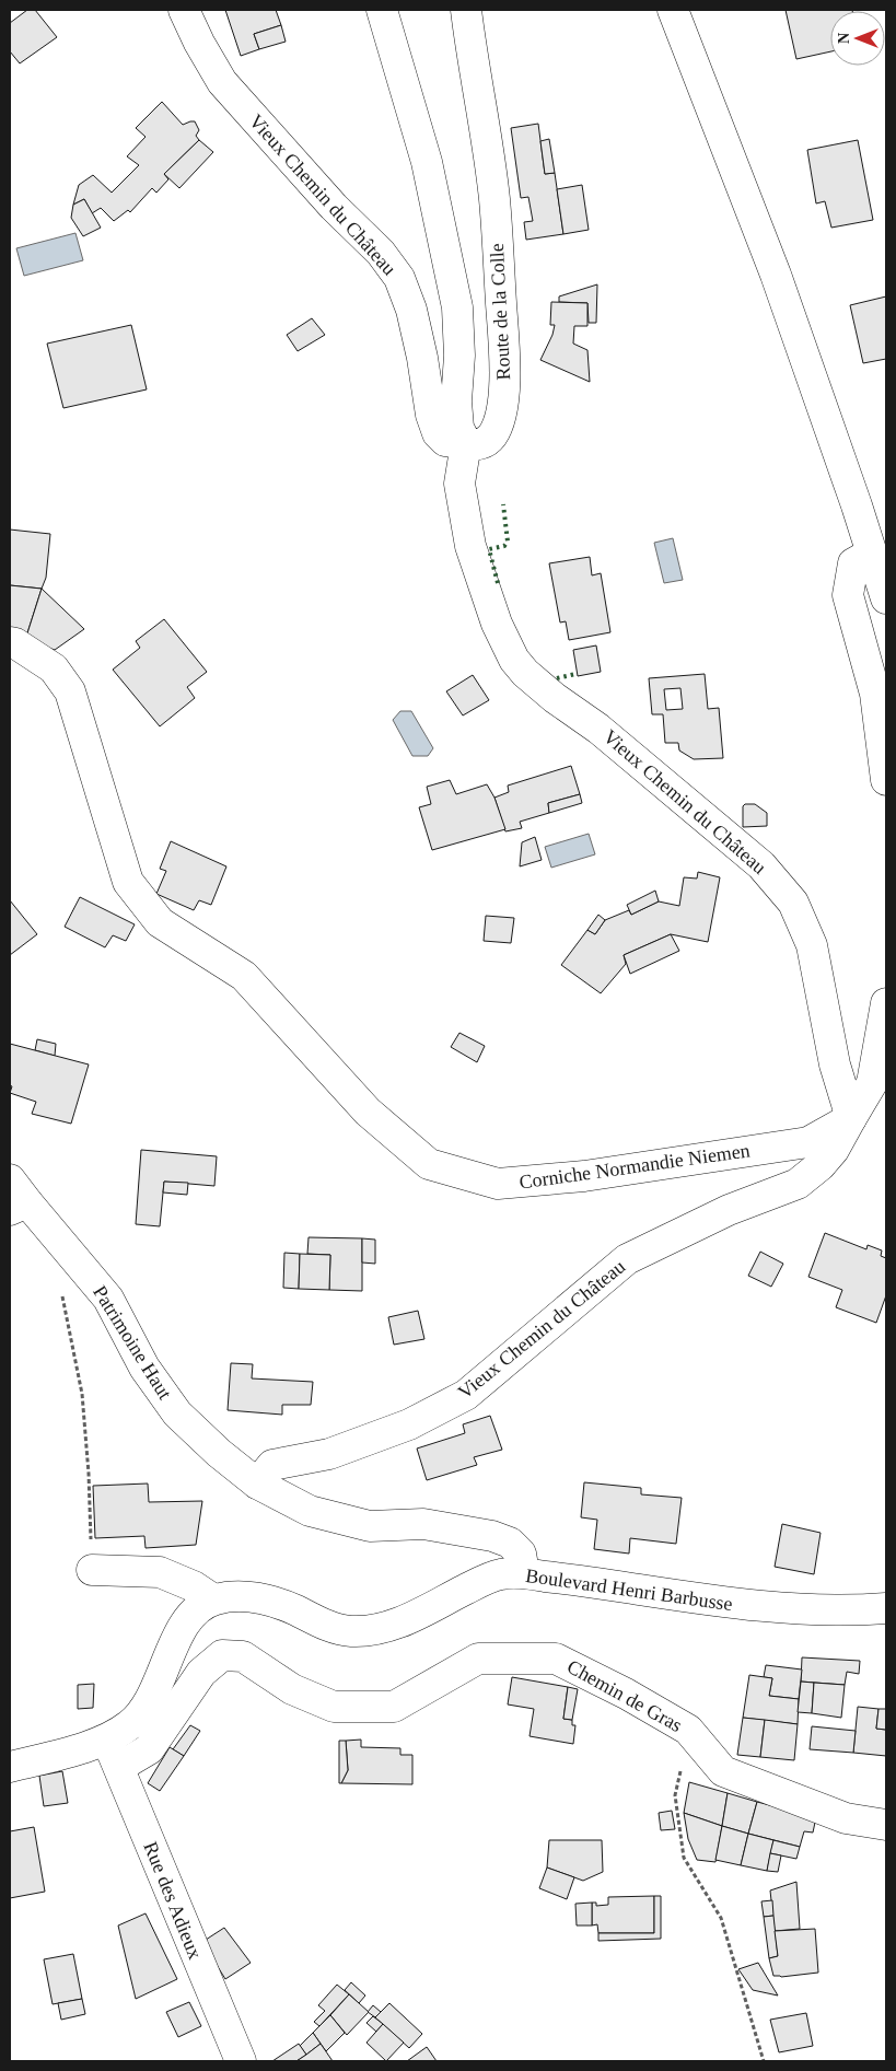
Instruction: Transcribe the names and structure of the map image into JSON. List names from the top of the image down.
{
  "streets": {
    "street": [
      "Vieux Chemin du Château",
      "Route de la Colle",
      "Corniche Normandie Niemen",
      "Patrimoine Haut",
      "Boulevard Henri Barbusse",
      "Chemin de Gras",
      "Rue des Adieux"
    ]
  },
  "crossings": [
    ["Vieux Chemin du Château", "Route de la Colle"],
    ["Vieux Chemin du Château", "Corniche Normandie Niemen"],
    ["Vieux Chemin du Château", "Patrimoine Haut"],
    ["Patrimoine Haut", "Boulevard Henri Barbusse"],
    ["Chemin de Gras", "Rue des Adieux"]
  ],
  "north": "left"
}
